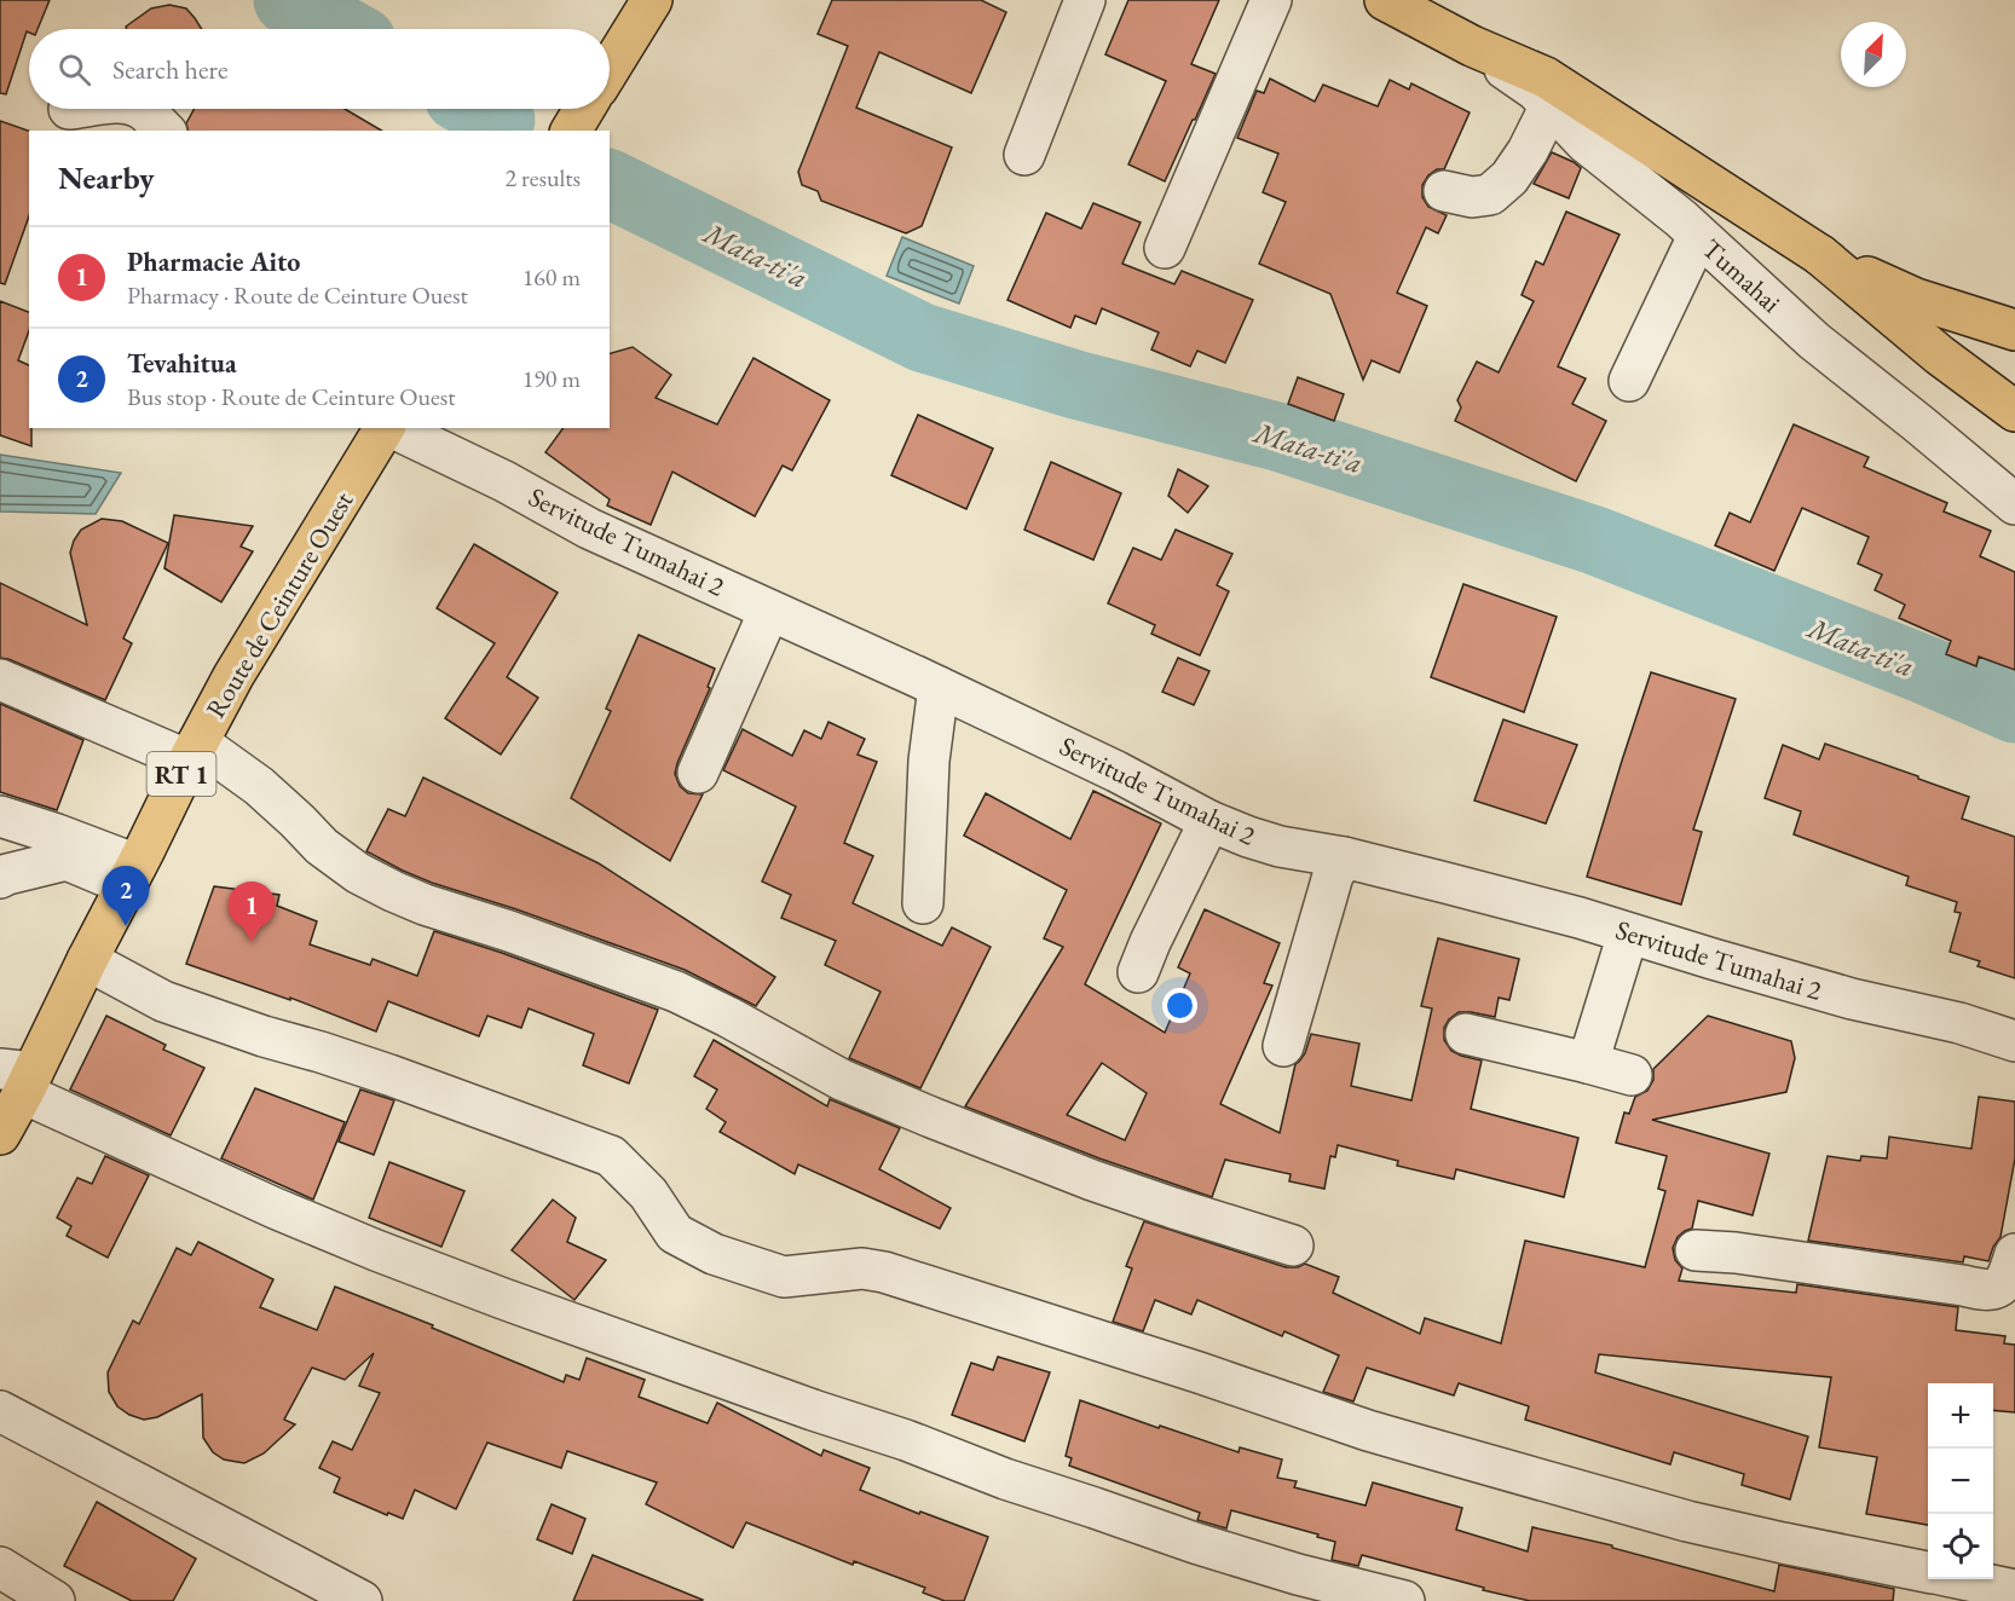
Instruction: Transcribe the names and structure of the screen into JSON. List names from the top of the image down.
{
  "streets": {
    "main road": ["Route de Ceinture Ouest", "RT 1"],
    "street": ["Tumahai", "Servitude Tumahai 2"]
  },
  "water": ["Mata-ti'a"],
  "north": "top right",
  "page": {
    "search": "Search here",
    "heading": ["Nearby", "2 results"],
    "list": [
      {
        "mark": "1",
        "name": "Pharmacie Aito",
        "note": "Pharmacy · Route de Ceinture Ouest",
        "value": "160 m"
      },
      {
        "mark": "2",
        "name": "Tevahitua",
        "note": "Bus stop · Route de Ceinture Ouest",
        "value": "190 m"
      }
    ],
    "pins": ["2", "1"],
    "map_buttons": ["+", "−"]
  }
}
